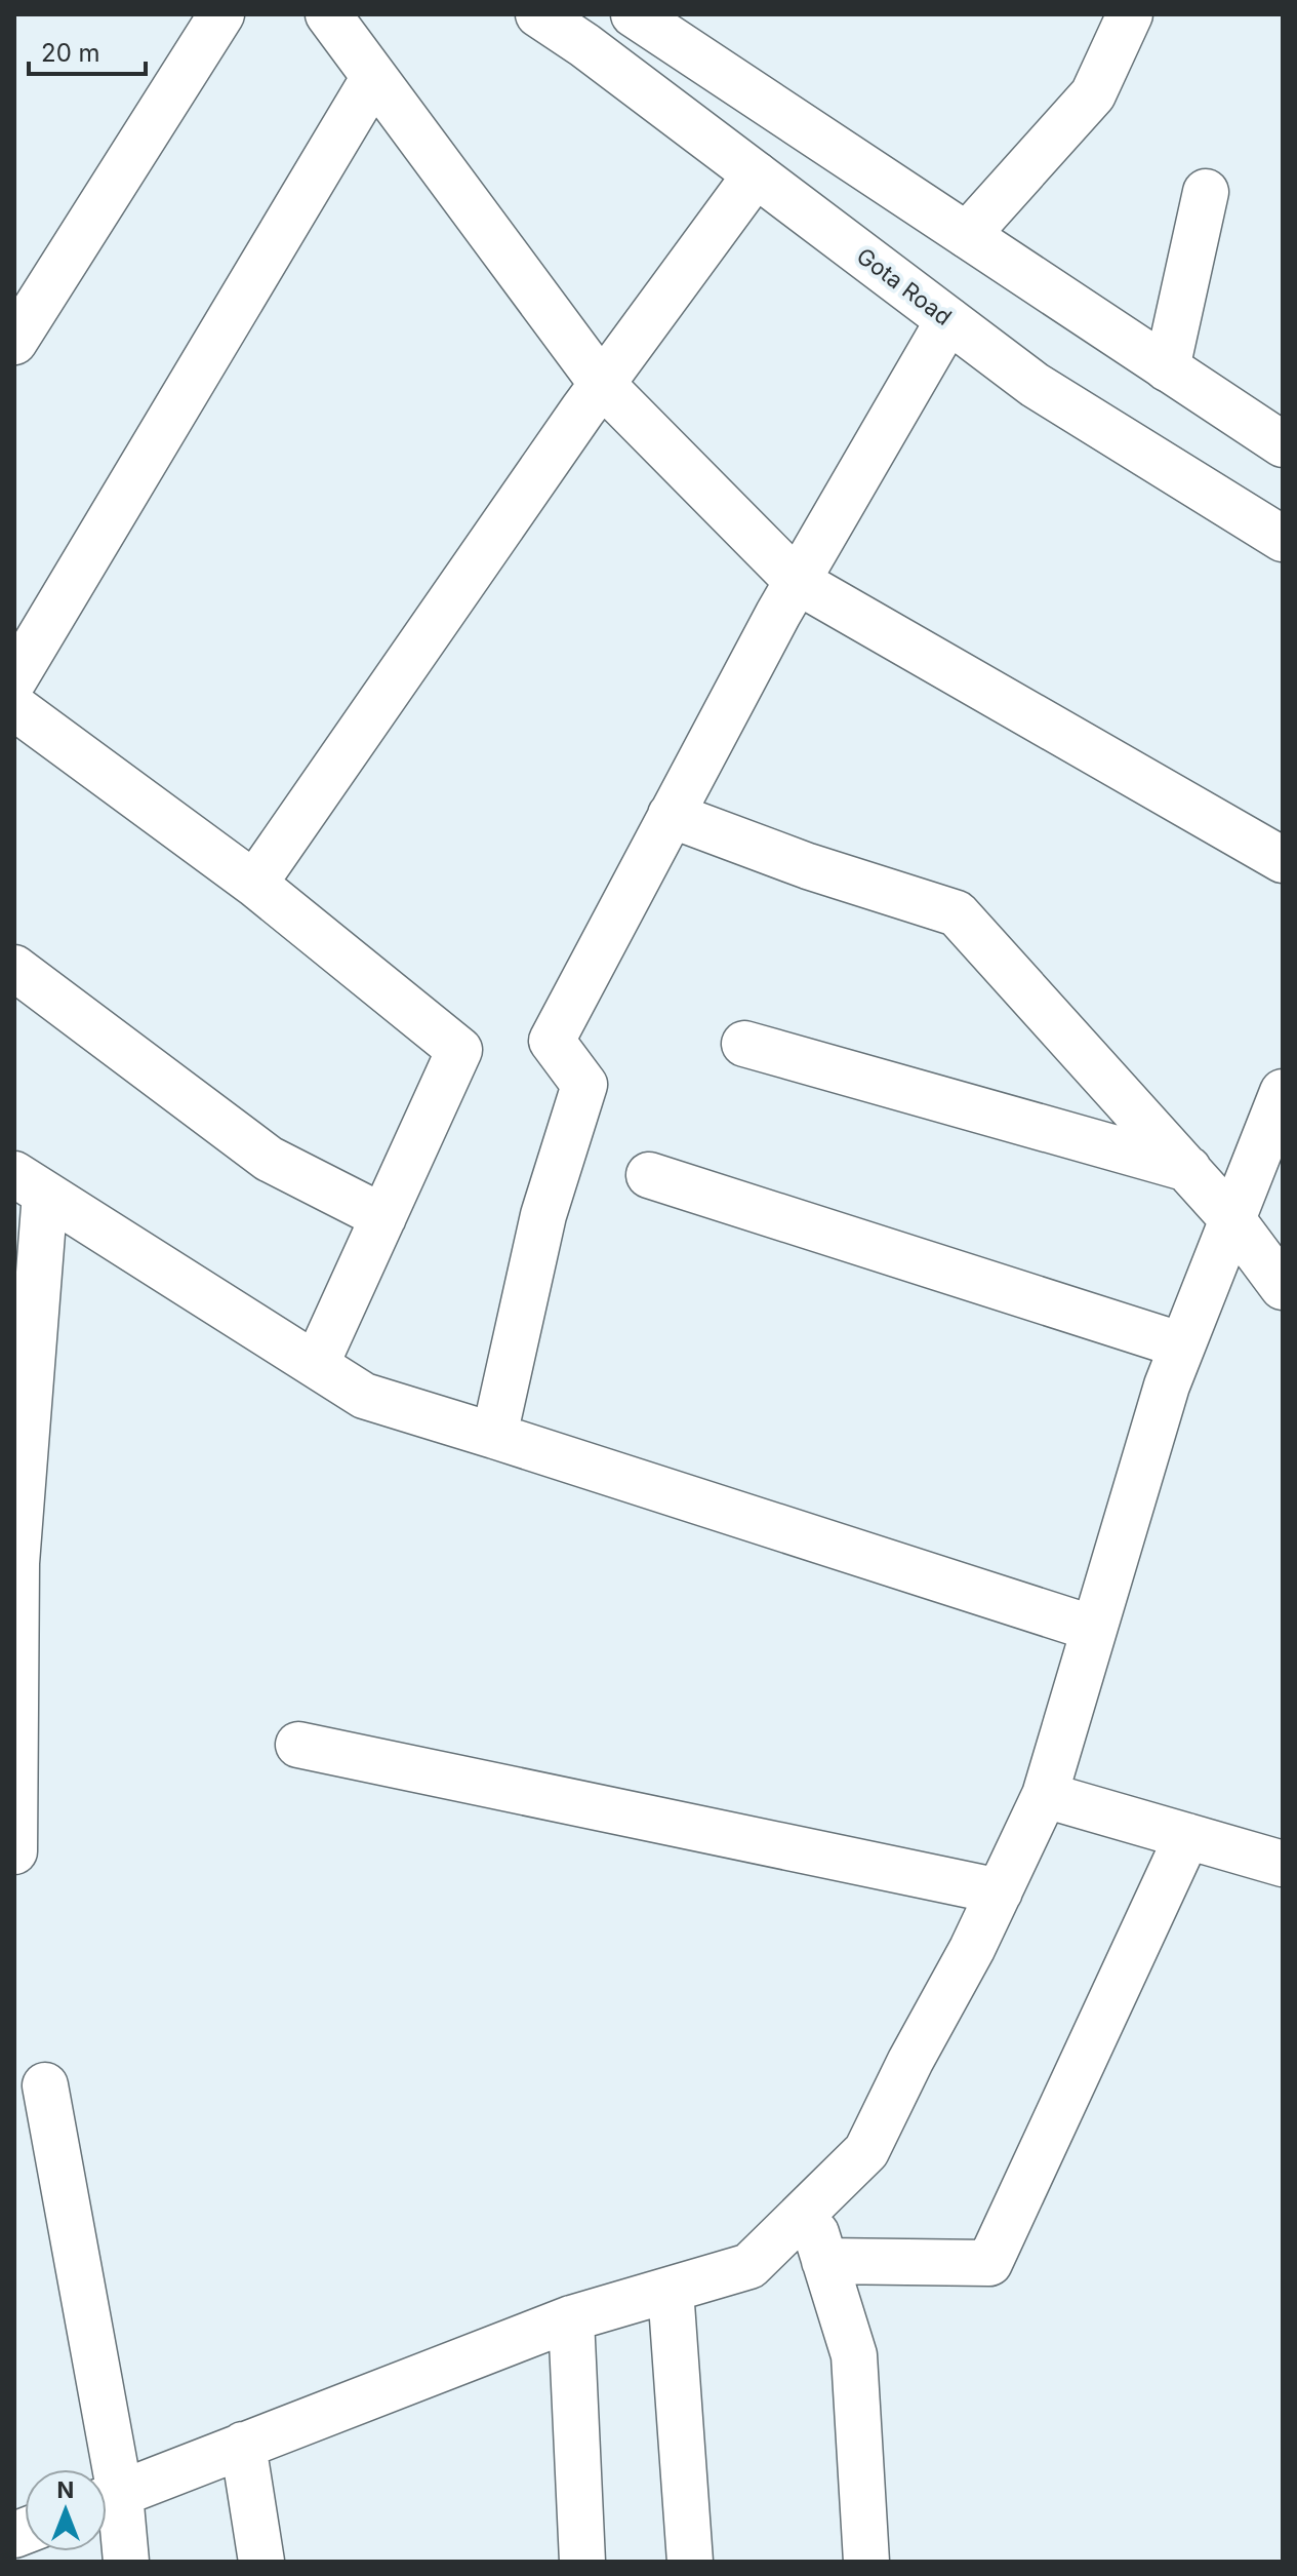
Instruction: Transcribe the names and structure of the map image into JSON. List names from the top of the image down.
{
  "streets": {
    "street": ["Gota Road"]
  },
  "scale_bar": "20 m",
  "north": "top"
}
